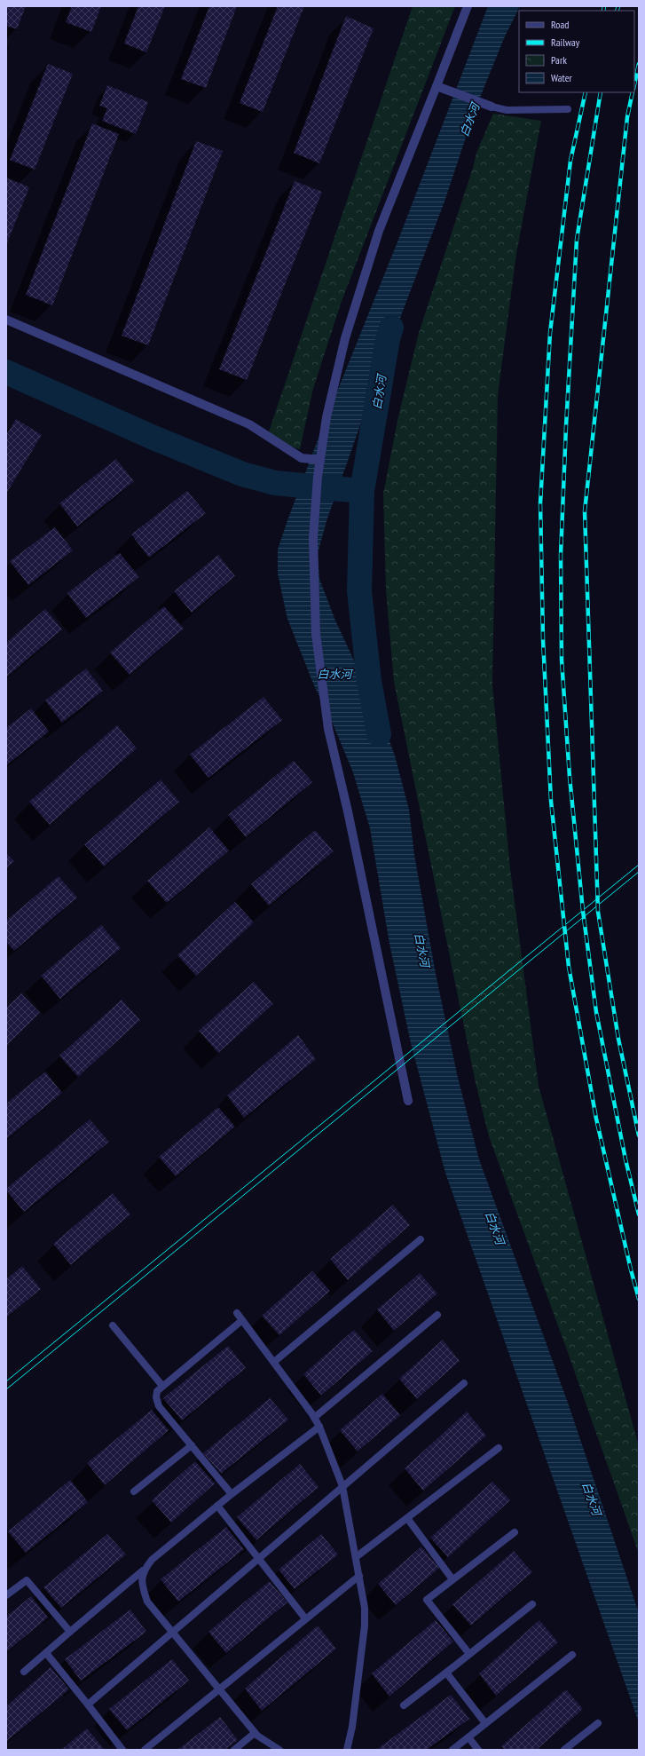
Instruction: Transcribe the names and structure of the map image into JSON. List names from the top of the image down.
{
  "water": ["白水河"],
  "legend": [
    "Road",
    "Railway",
    "Park",
    "Water"
  ]
}
